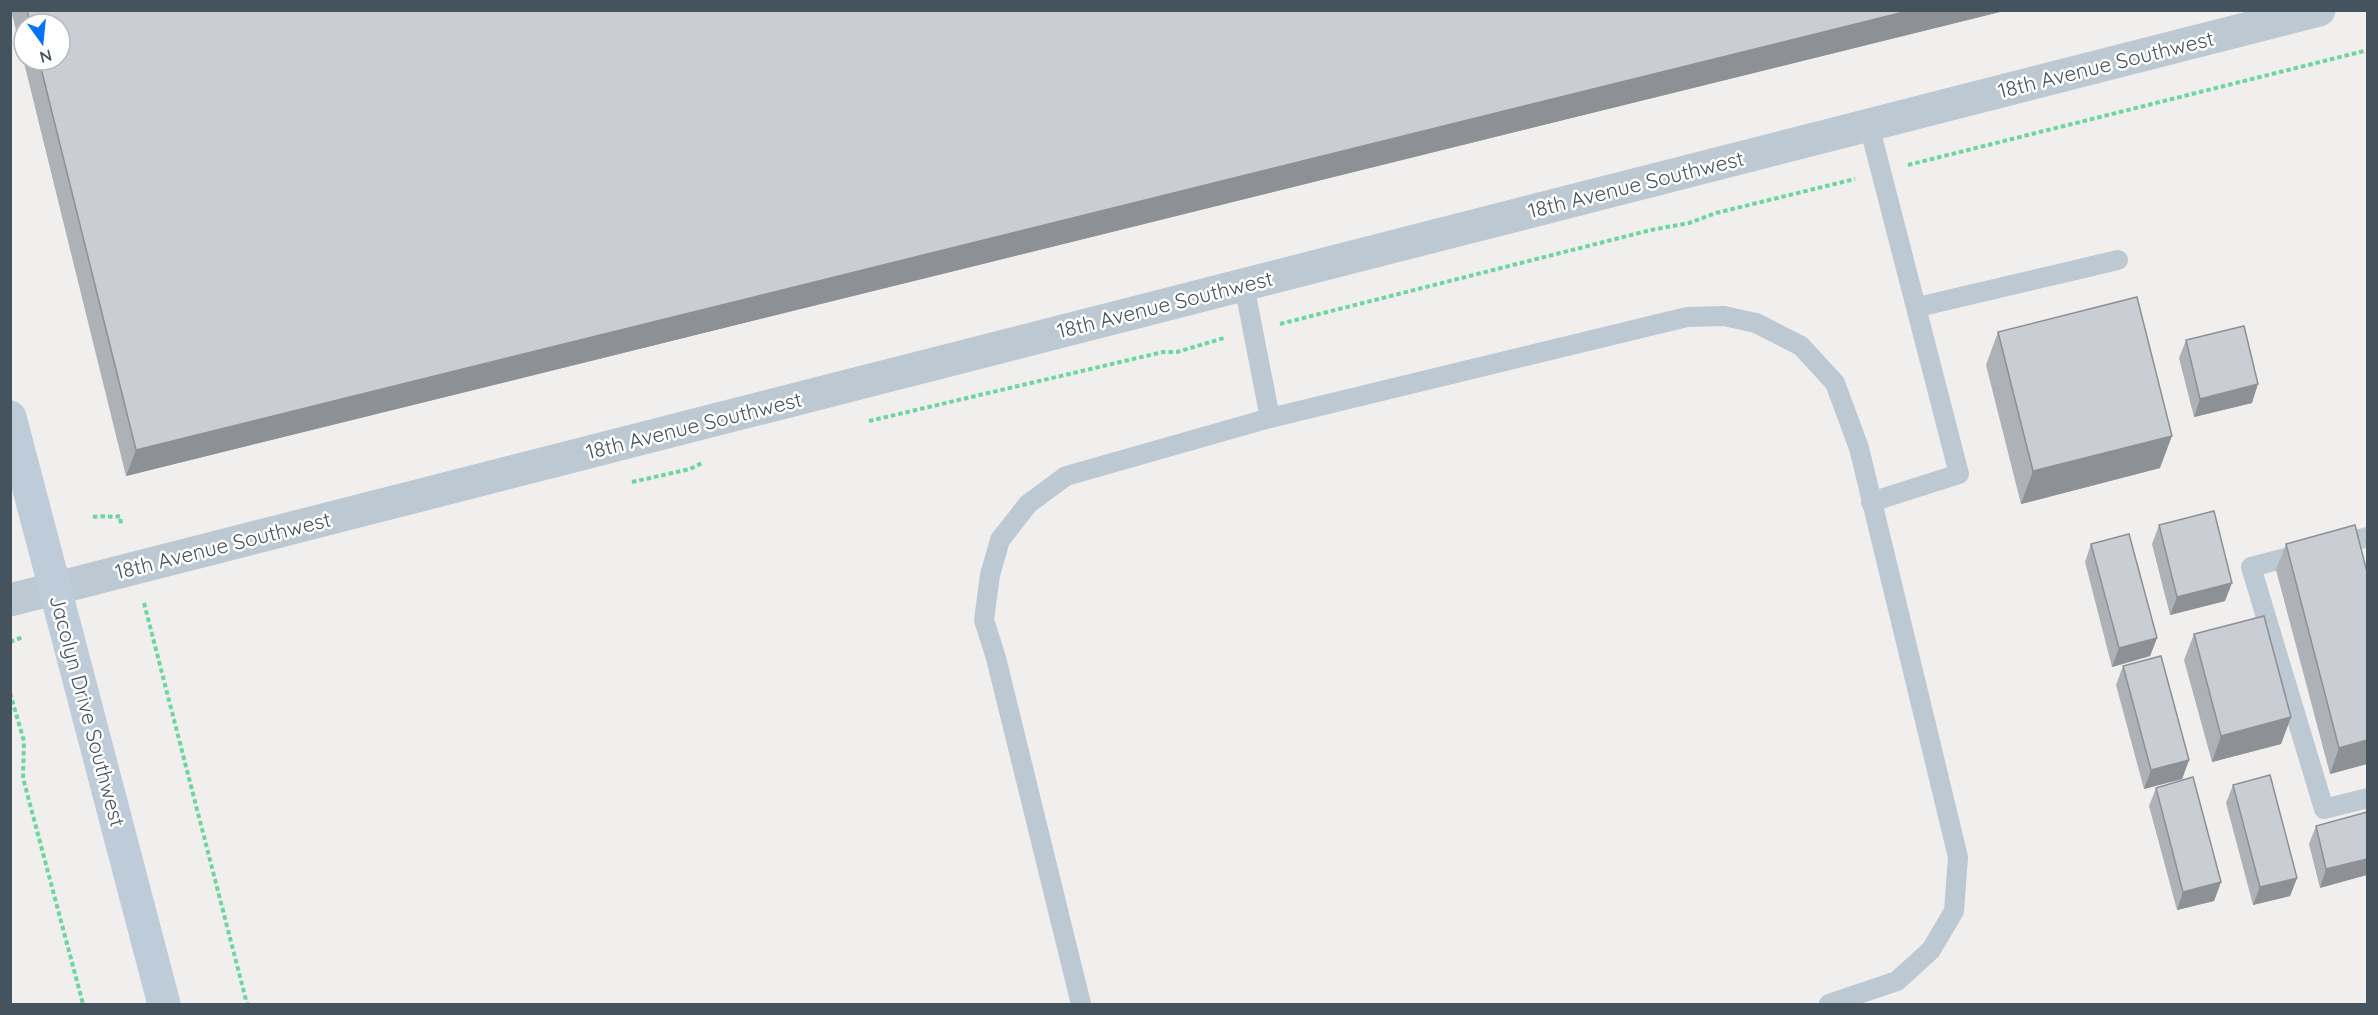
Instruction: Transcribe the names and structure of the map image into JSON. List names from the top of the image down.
{
  "streets": {
    "street": ["18th Avenue Southwest", "Jacolyn Drive Southwest"]
  },
  "crossings": [
    ["18th Avenue Southwest", "Jacolyn Drive Southwest"]
  ],
  "north": "bottom"
}
